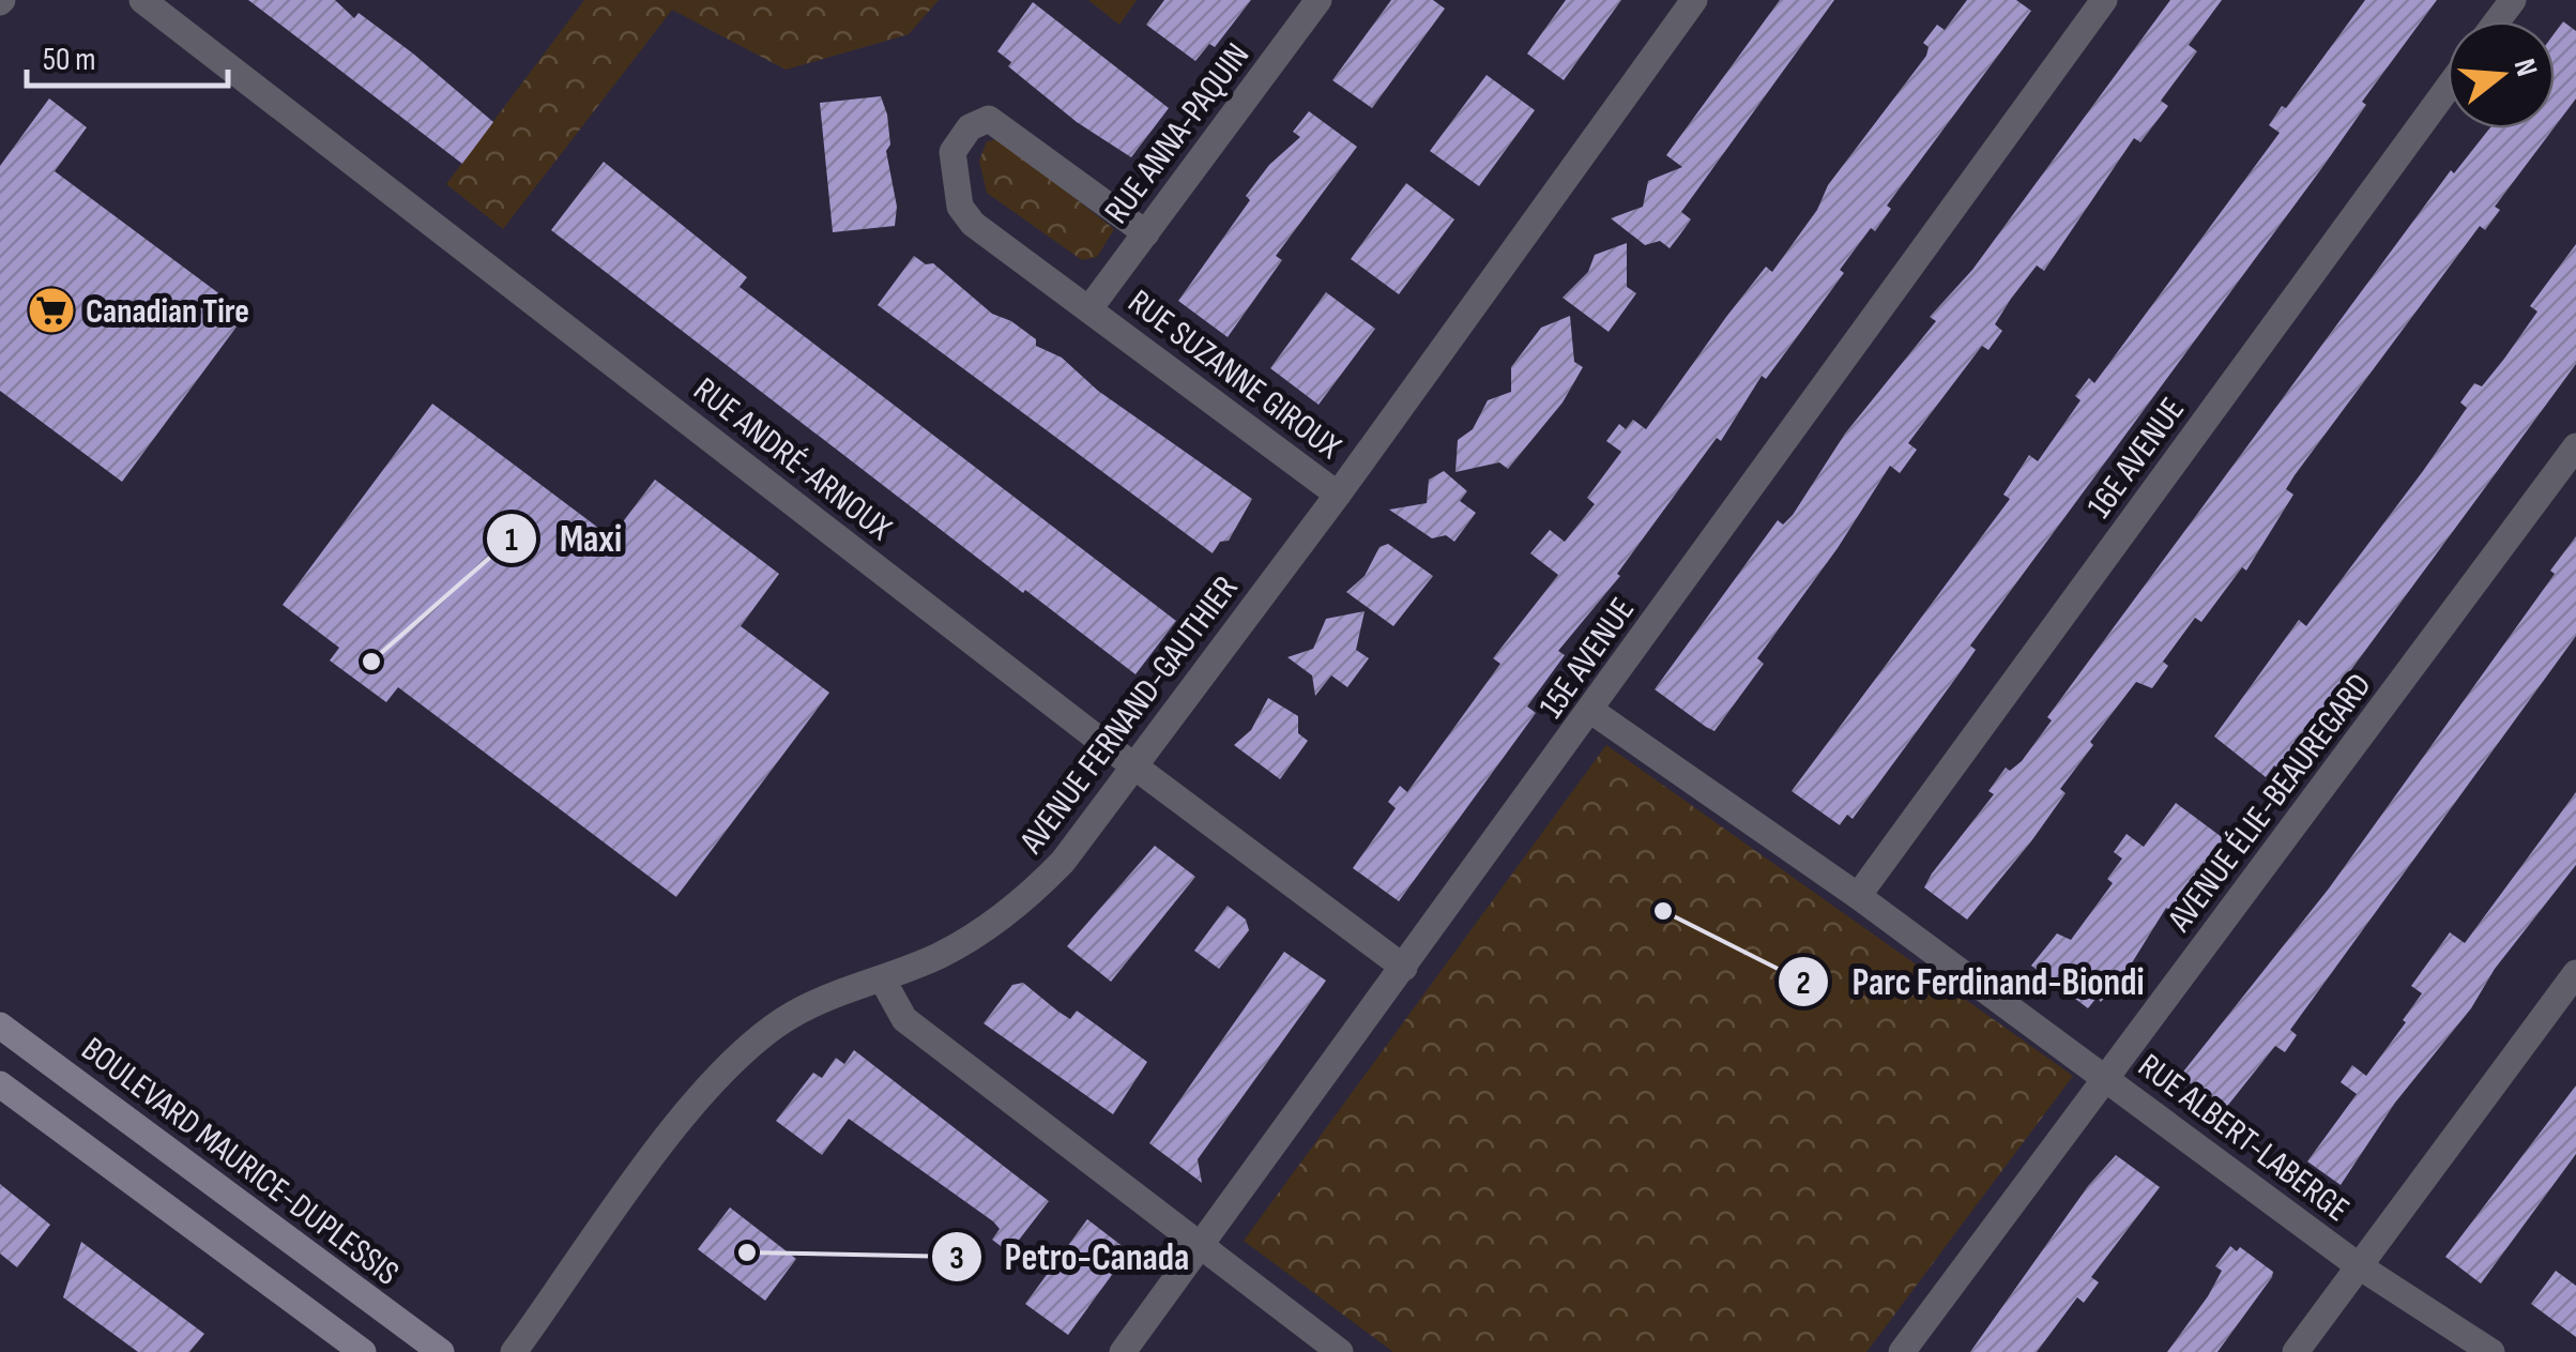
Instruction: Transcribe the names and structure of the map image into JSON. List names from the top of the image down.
{
  "streets": {
    "street": [
      "RUE ANNA-PAQUIN",
      "RUE SUZANNE GIROUX",
      "16E AVENUE",
      "RUE ANDRÉ-ARNOUX",
      "15E AVENUE",
      "AVENUE FERNAND-GAUTHIER",
      "AVENUE ÉLIE-BEAUREGARD",
      "RUE ALBERT-LABERGE",
      "BOULEVARD MAURICE-DUPLESSIS"
    ]
  },
  "crossings": [
    ["RUE ANNA-PAQUIN", "RUE SUZANNE GIROUX"],
    ["RUE SUZANNE GIROUX", "AVENUE FERNAND-GAUTHIER"],
    ["16E AVENUE", "RUE ALBERT-LABERGE"],
    ["RUE ANDRÉ-ARNOUX", "15E AVENUE"],
    ["RUE ANDRÉ-ARNOUX", "AVENUE FERNAND-GAUTHIER"],
    ["15E AVENUE", "RUE ALBERT-LABERGE"],
    ["AVENUE ÉLIE-BEAUREGARD", "RUE ALBERT-LABERGE"]
  ],
  "places": {
    "supermarket": ["Canadian Tire"],
    "other": ["Maxi", "Parc Ferdinand-Biondi", "Petro-Canada"]
  },
  "scale_bar": "50 m",
  "north": "right"
}
